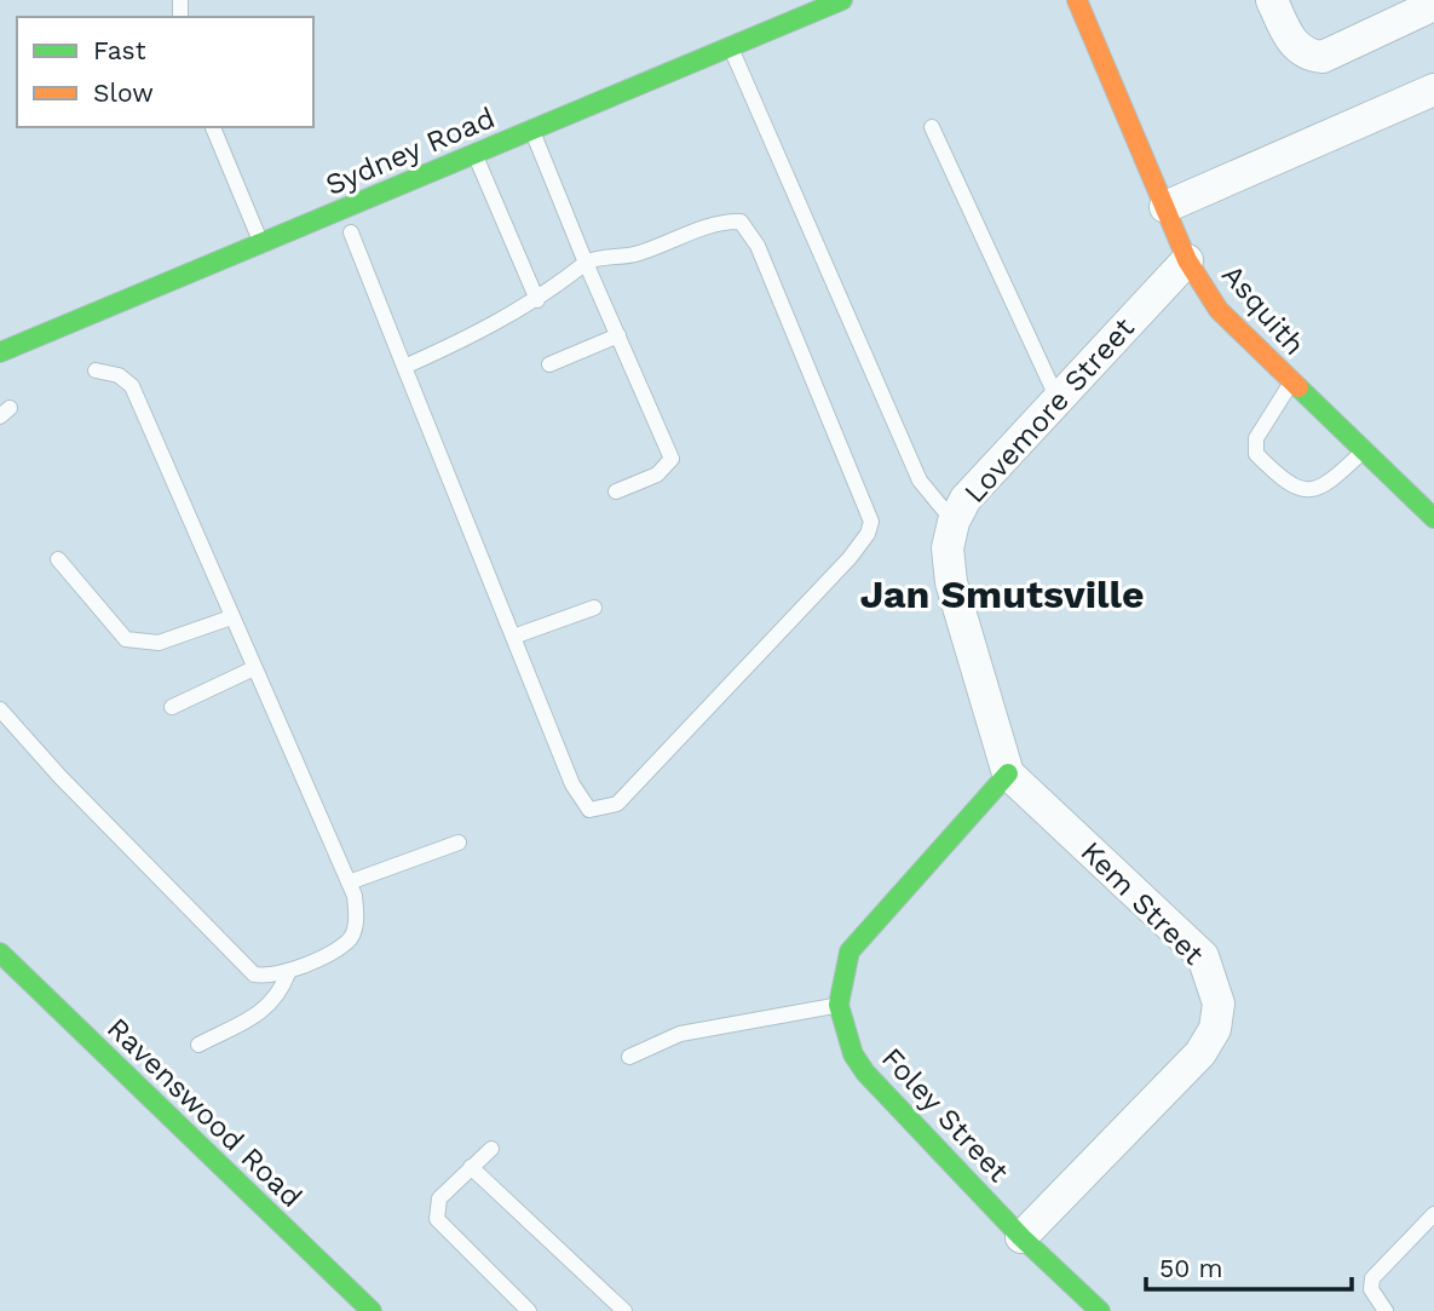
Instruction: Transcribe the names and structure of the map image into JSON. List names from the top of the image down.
{
  "streets": {
    "street": [
      "Sydney Road",
      "Asquith",
      "Lovemore Street",
      "Kem Street",
      "Ravenswood Road",
      "Foley Street"
    ]
  },
  "crossings": [
    ["Asquith", "Lovemore Street"],
    ["Lovemore Street", "Kem Street"],
    ["Lovemore Street", "Foley Street"],
    ["Kem Street", "Foley Street"]
  ],
  "districts": ["Jan Smutsville"],
  "legend": ["Fast", "Slow"],
  "scale_bar": "50 m"
}
